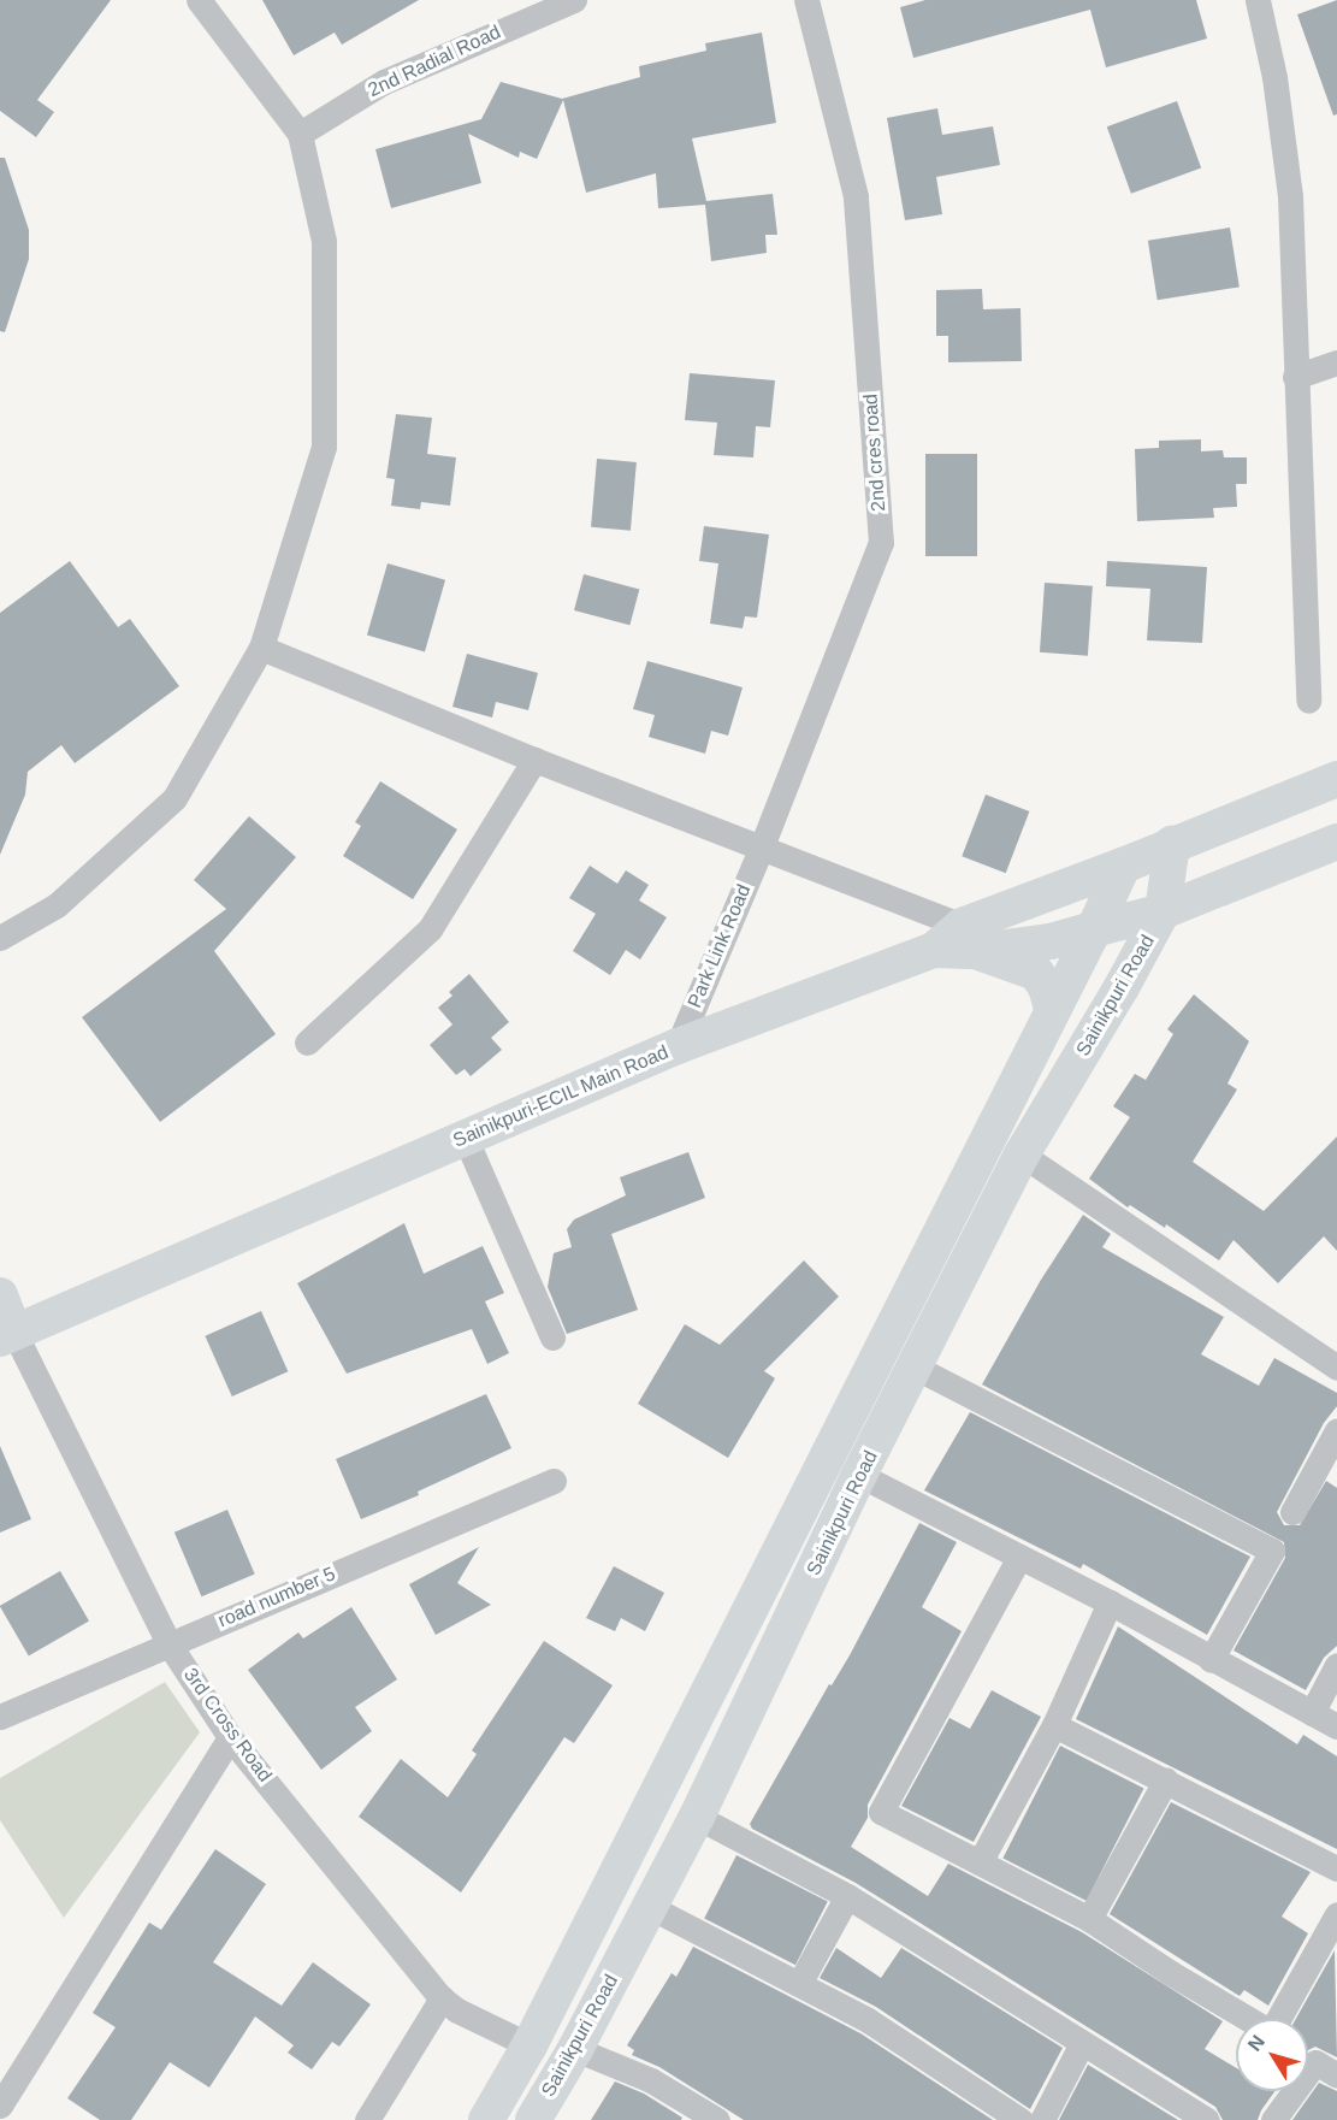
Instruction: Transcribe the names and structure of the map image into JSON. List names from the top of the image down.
{
  "streets": {
    "main road": ["Sainikpuri Road", "Sainikpuri-ECIL Main Road"],
    "street": [
      "2nd Radial Road",
      "2nd cres road",
      "Park Link Road",
      "road number 5",
      "3rd Cross Road"
    ]
  },
  "crossings": [
    ["2nd cres road", "Park Link Road"],
    ["Park Link Road", "Sainikpuri-ECIL Main Road"],
    ["Sainikpuri Road", "Sainikpuri-ECIL Main Road"],
    ["Sainikpuri Road", "3rd Cross Road"],
    ["Sainikpuri-ECIL Main Road", "3rd Cross Road"],
    ["road number 5", "3rd Cross Road"]
  ],
  "north": "top left"
}
